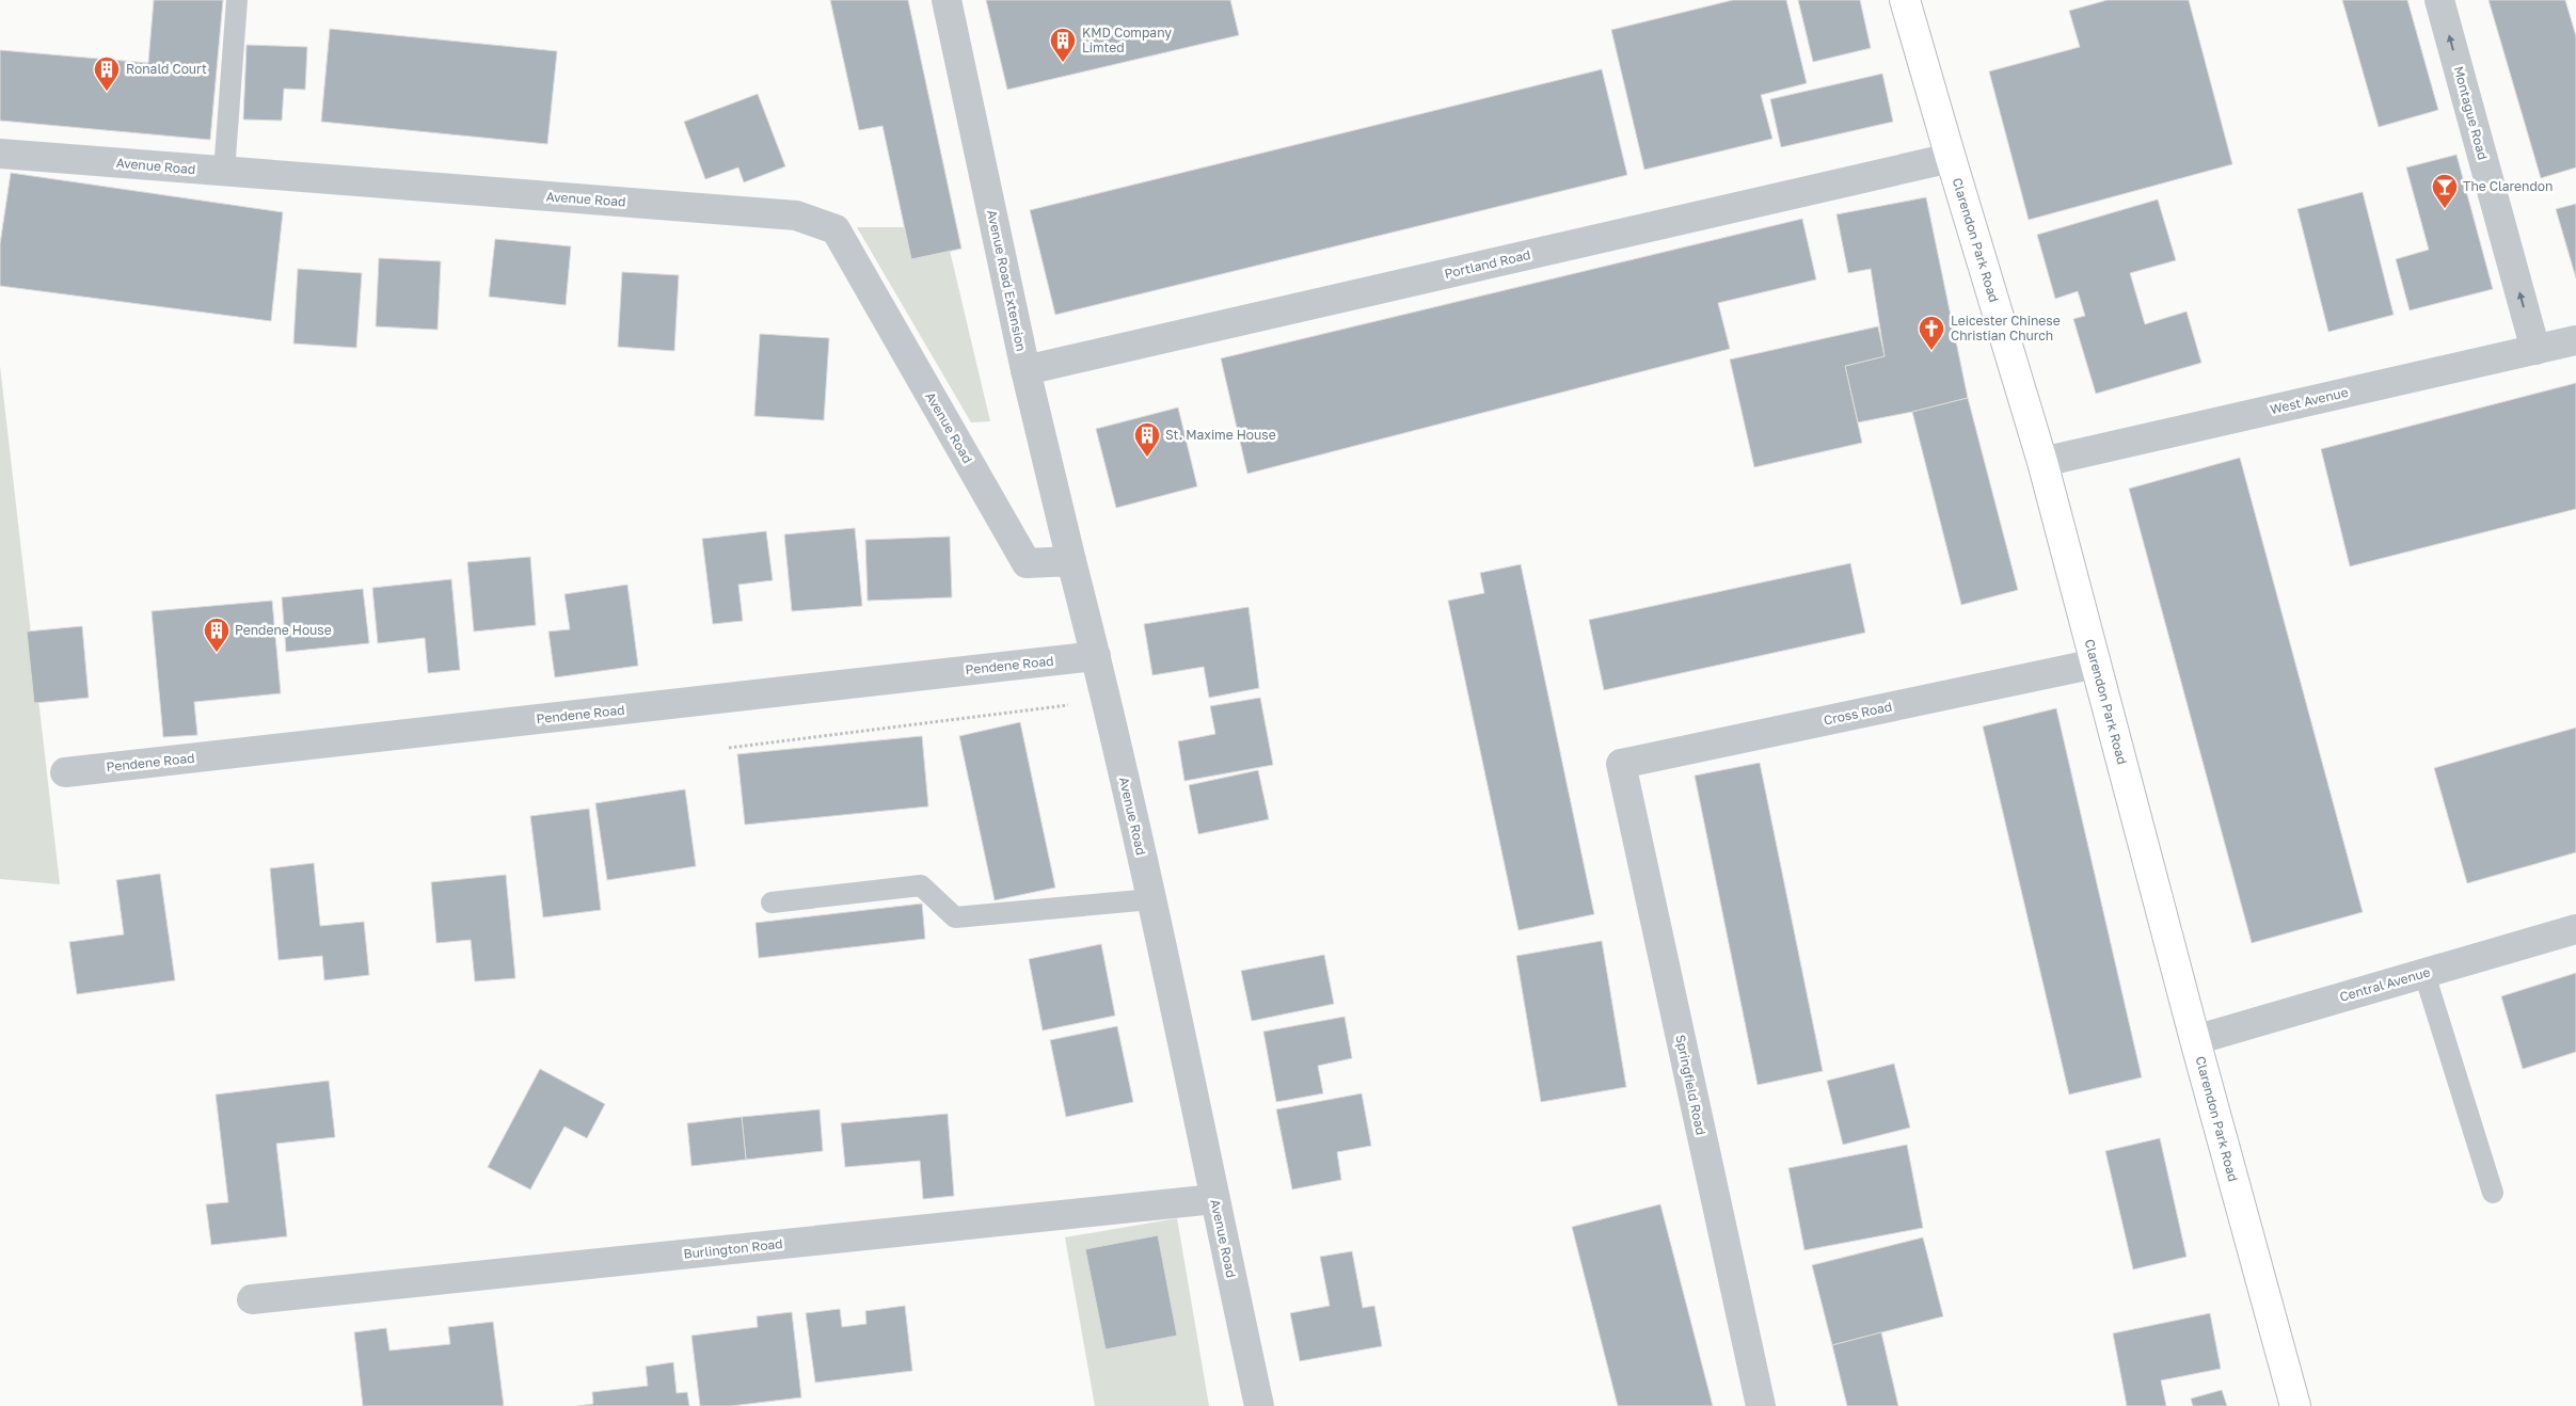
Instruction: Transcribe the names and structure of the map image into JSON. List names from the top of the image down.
{
  "streets": {
    "street": [
      "Montague Road",
      "Avenue Road",
      "Clarendon Park Road",
      "Portland Road",
      "Avenue Road Extension",
      "West Avenue",
      "Pendene Road",
      "Cross Road",
      "Central Avenue",
      "Springfield Road",
      "Burlington Road"
    ]
  },
  "crossings": [
    ["Montague Road", "West Avenue"],
    ["Avenue Road", "Avenue Road Extension"],
    ["Avenue Road", "Pendene Road"],
    ["Avenue Road", "Burlington Road"],
    ["Clarendon Park Road", "Portland Road"],
    ["Clarendon Park Road", "West Avenue"],
    ["Clarendon Park Road", "Cross Road"],
    ["Clarendon Park Road", "Central Avenue"],
    ["Portland Road", "Avenue Road Extension"],
    ["Cross Road", "Springfield Road"]
  ],
  "one_way": ["Montague Road"],
  "places": {
    "building": [
      "KMD Company Limted",
      "Ronald Court",
      "St. Maxime House",
      "Pendene House"
    ],
    "bar": ["The Clarendon"],
    "church": ["Leicester Chinese Christian Church"]
  }
}
